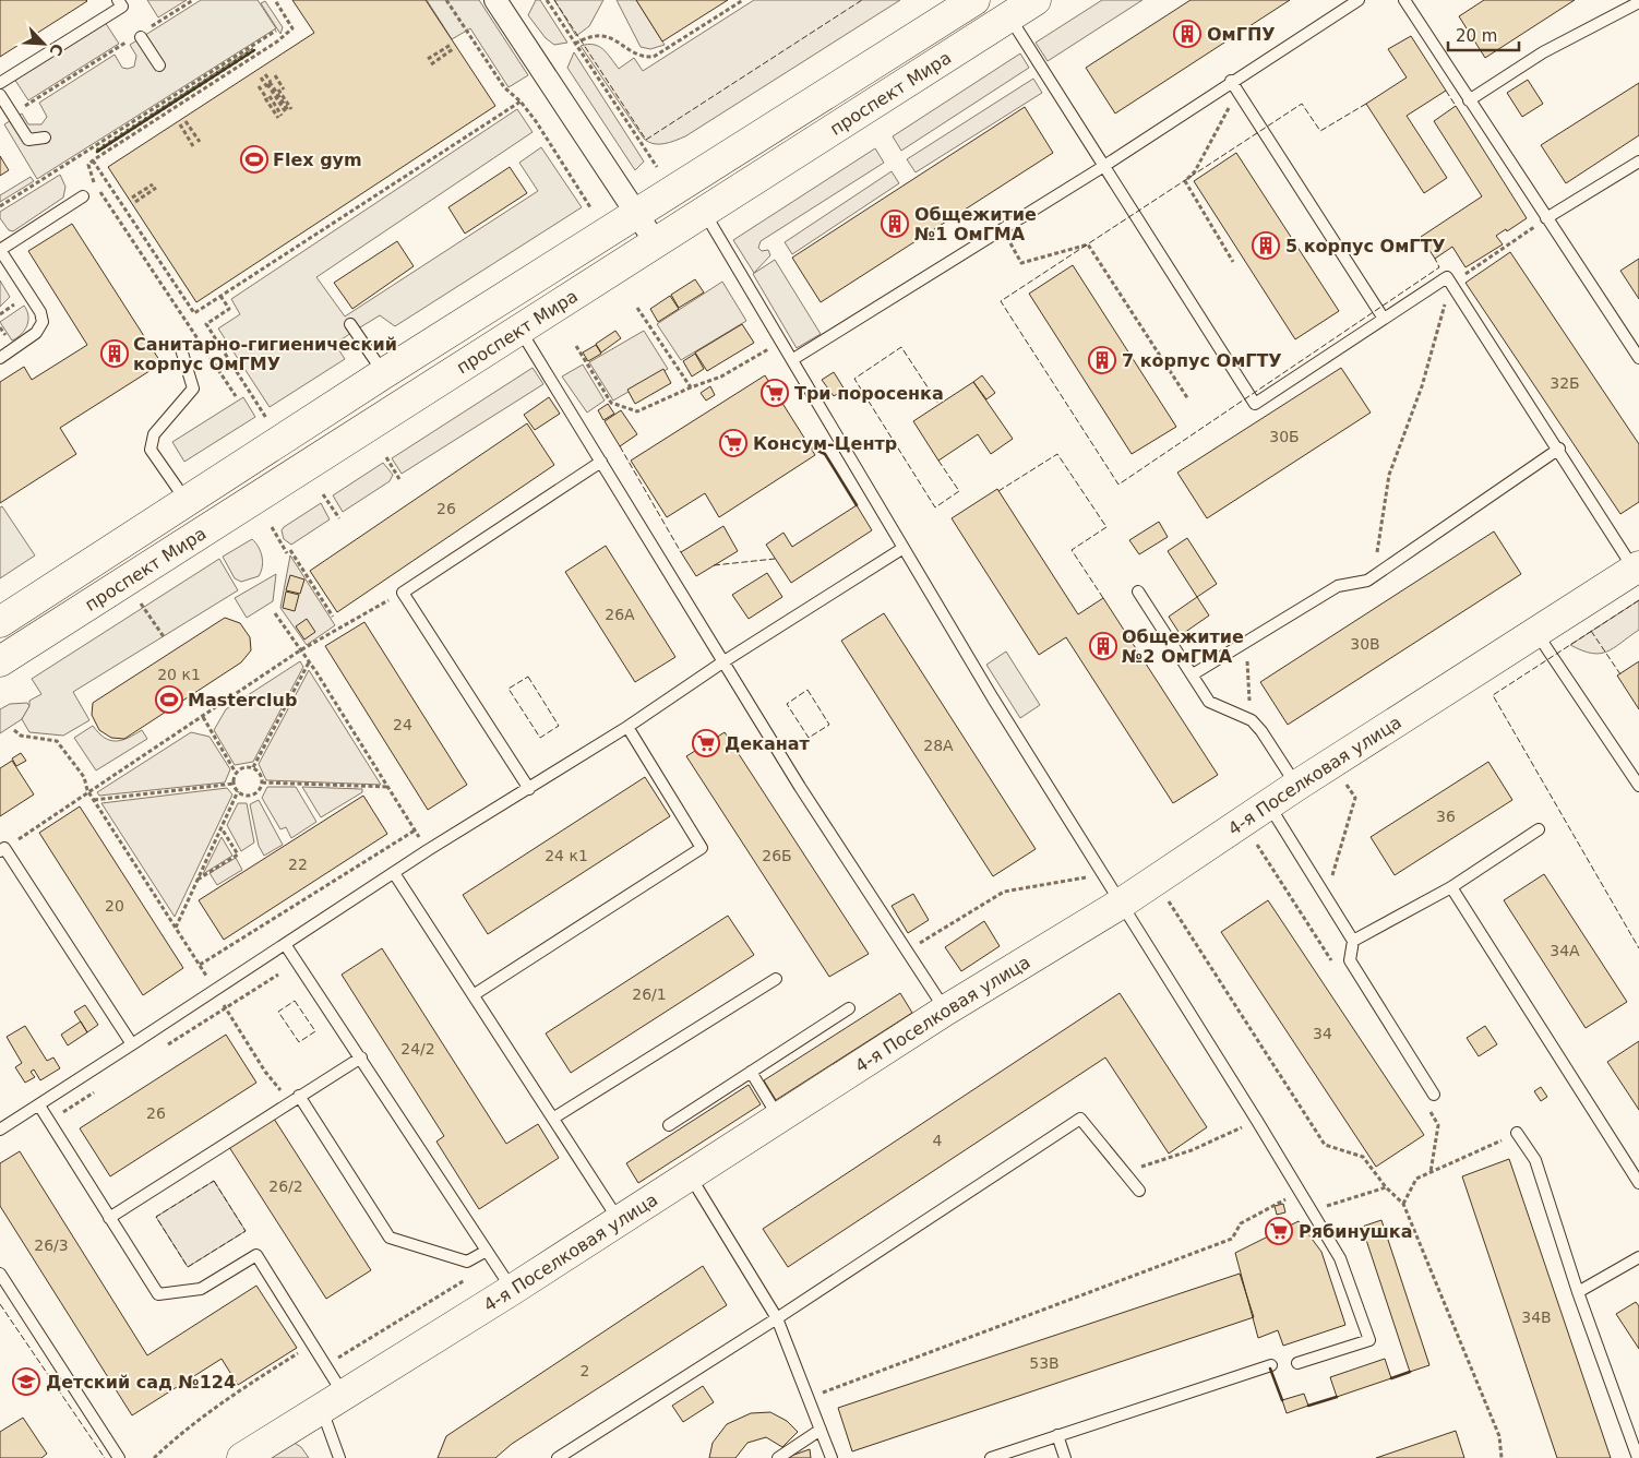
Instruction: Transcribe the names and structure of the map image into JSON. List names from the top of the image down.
{
  "streets": {
    "main road": ["проспект Мира", "4-я Поселковая улица"]
  },
  "places": {
    "building": [
      "ОмГПУ",
      "Общежитие №1 ОмГМА",
      "5 корпус ОмГТУ",
      "Санитарно-гигиенический корпус ОмГМУ",
      "7 корпус ОмГТУ",
      "Общежитие №2 ОмГМА"
    ],
    "sports": ["Flex gym", "Masterclub"],
    "supermarket": [
      "Три поросенка",
      "Консум-Центр",
      "Деканат",
      "Рябинушка"
    ],
    "school or university": ["Детский сад №124"]
  },
  "house_numbers": [
    "32Б",
    "30Б",
    "26",
    "26А",
    "30В",
    "20 к1",
    "24",
    "28А",
    "36",
    "24 к1",
    "26Б",
    "22",
    "20",
    "34А",
    "26/1",
    "34",
    "24/2",
    "26",
    "4",
    "26/2",
    "26/3",
    "34В",
    "53В",
    "2"
  ],
  "scale_bar": "20 m",
  "north": "bottom right"
}
